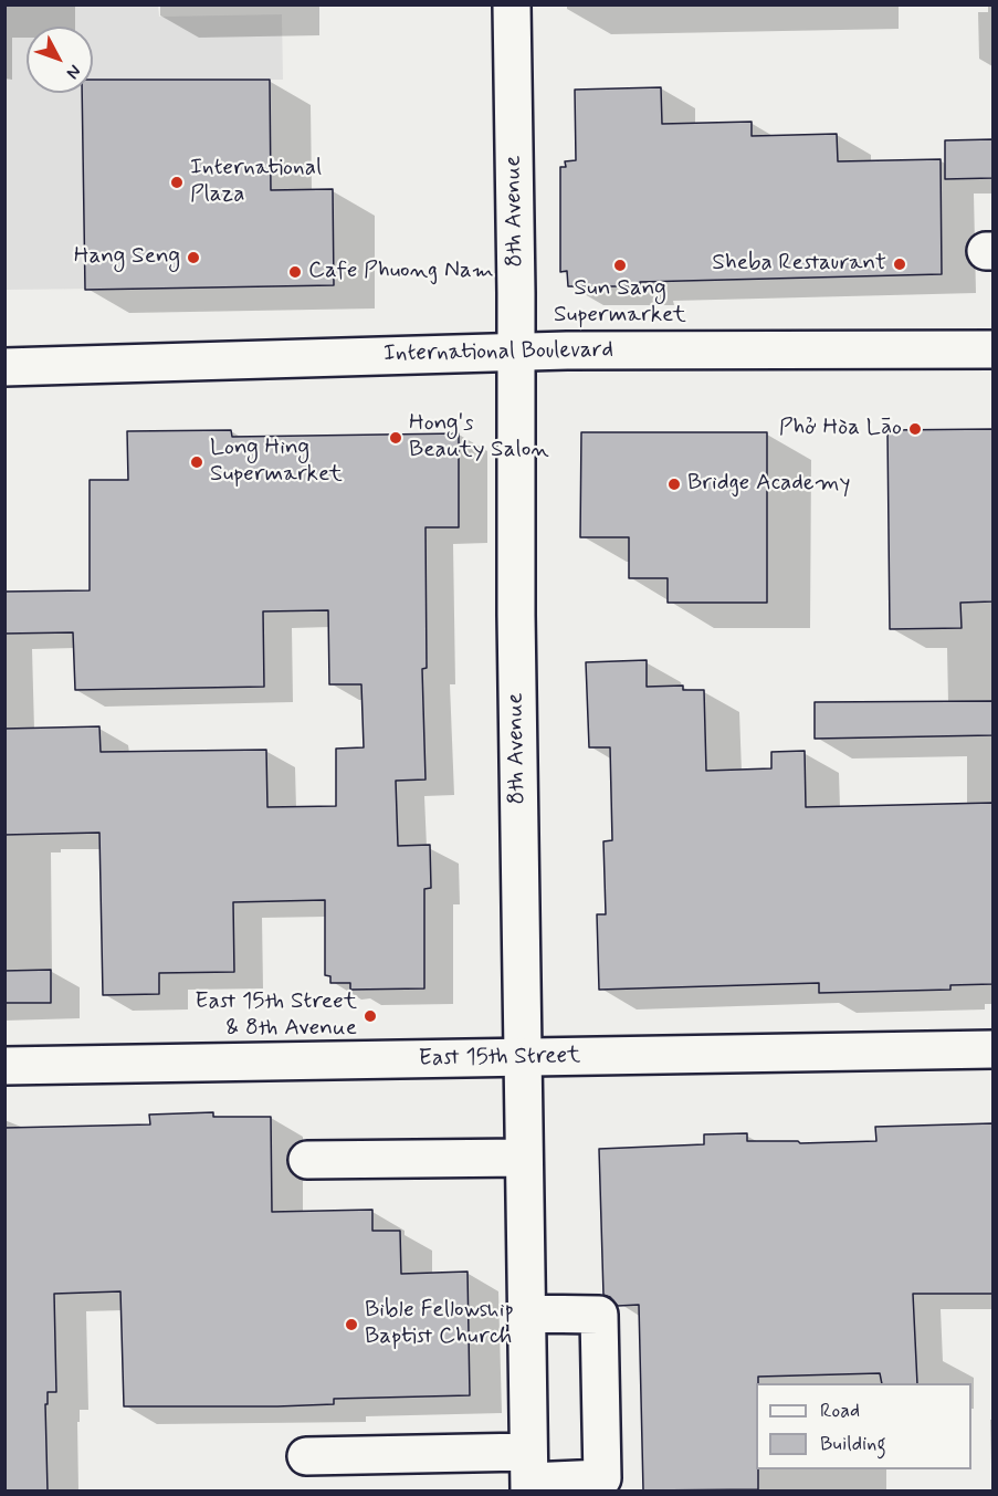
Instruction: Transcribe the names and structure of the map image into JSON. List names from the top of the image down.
{
  "streets": {
    "main road": ["8th Avenue", "International Boulevard", "East 15th Street"]
  },
  "crossings": [
    ["8th Avenue", "International Boulevard"],
    ["8th Avenue", "East 15th Street"]
  ],
  "places": [
    "International Plaza",
    "Hang Seng",
    "Sheba Restaurant",
    "Sun Sang Supermarket",
    "Cafe Phuong Nam",
    "Phở Hòa Lāo",
    "Hong's Beauty Salon",
    "Long Hing Supermarket",
    "Bridge Academy",
    "East 15th Street & 8th Avenue",
    "Bible Fellowship Baptist Church"
  ],
  "legend": ["Road", "Building"],
  "north": "bottom right"
}
